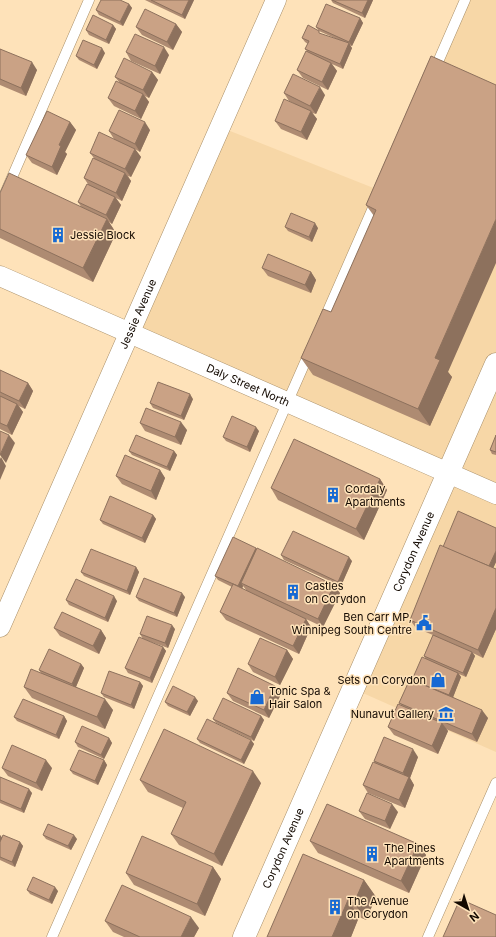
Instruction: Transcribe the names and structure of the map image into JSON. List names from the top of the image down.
{
  "streets": {
    "main road": ["Corydon Avenue"],
    "street": ["Jessie Avenue", "Daly Street North"]
  },
  "crossings": [
    ["Jessie Avenue", "Daly Street North"],
    ["Daly Street North", "Corydon Avenue"]
  ],
  "places": {
    "building": [
      "Jessie Block",
      "Cordaly Apartments",
      "Castles on Corydon",
      "The Pines Apartments",
      "The Avenue on Corydon"
    ],
    "public building": ["Ben Carr MP, Winnipeg South Centre"],
    "shop": ["Sets On Corydon", "Tonic Spa & Hair Salon"],
    "museum": ["Nunavut Gallery"]
  },
  "north": "bottom right"
}
